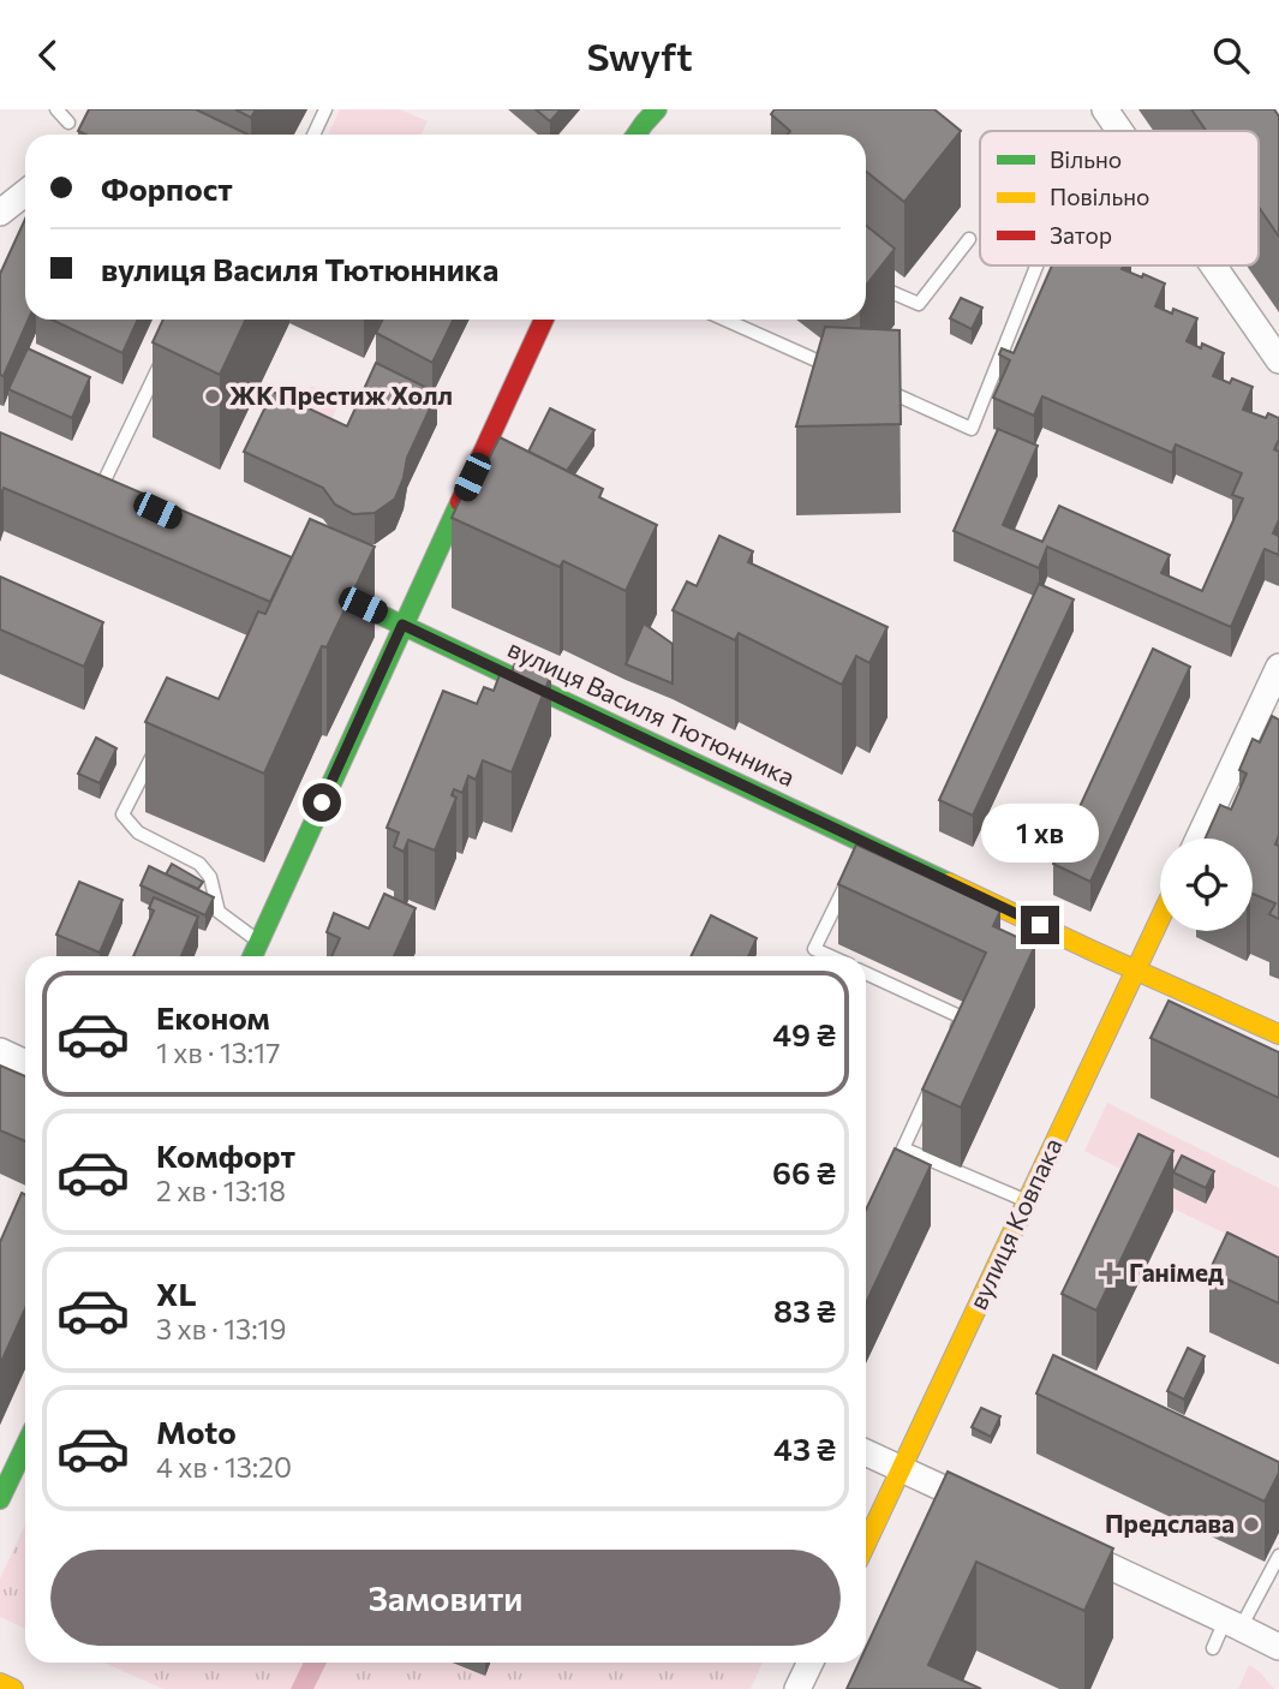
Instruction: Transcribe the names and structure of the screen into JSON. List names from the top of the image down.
{
  "streets": {
    "street": ["вулиця Василя Тютюнника", "вулиця Ковпака"]
  },
  "crossings": [
    ["вулиця Василя Тютюнника", "вулиця Ковпака"]
  ],
  "places": {
    "other": ["ЖК Престиж Холл", "Предслава"],
    "health": ["Ганімед"]
  },
  "legend": ["Вільно", "Повільно", "Затор"],
  "page": {
    "header": "Swyft",
    "banner": ["Форпост", "вулиця Василя Тютюнника"],
    "bubble": "1 хв",
    "list": [
      {
        "name": "Економ",
        "note": "1 хв · 13:17",
        "value": "49 ₴"
      },
      {
        "name": "Комфорт",
        "note": "2 хв · 13:18",
        "value": "66 ₴"
      },
      {
        "name": "XL",
        "note": "3 хв · 13:19",
        "value": "83 ₴"
      },
      {
        "name": "Moto",
        "note": "4 хв · 13:20",
        "value": "43 ₴"
      }
    ],
    "buttons": "Замовити"
  }
}
